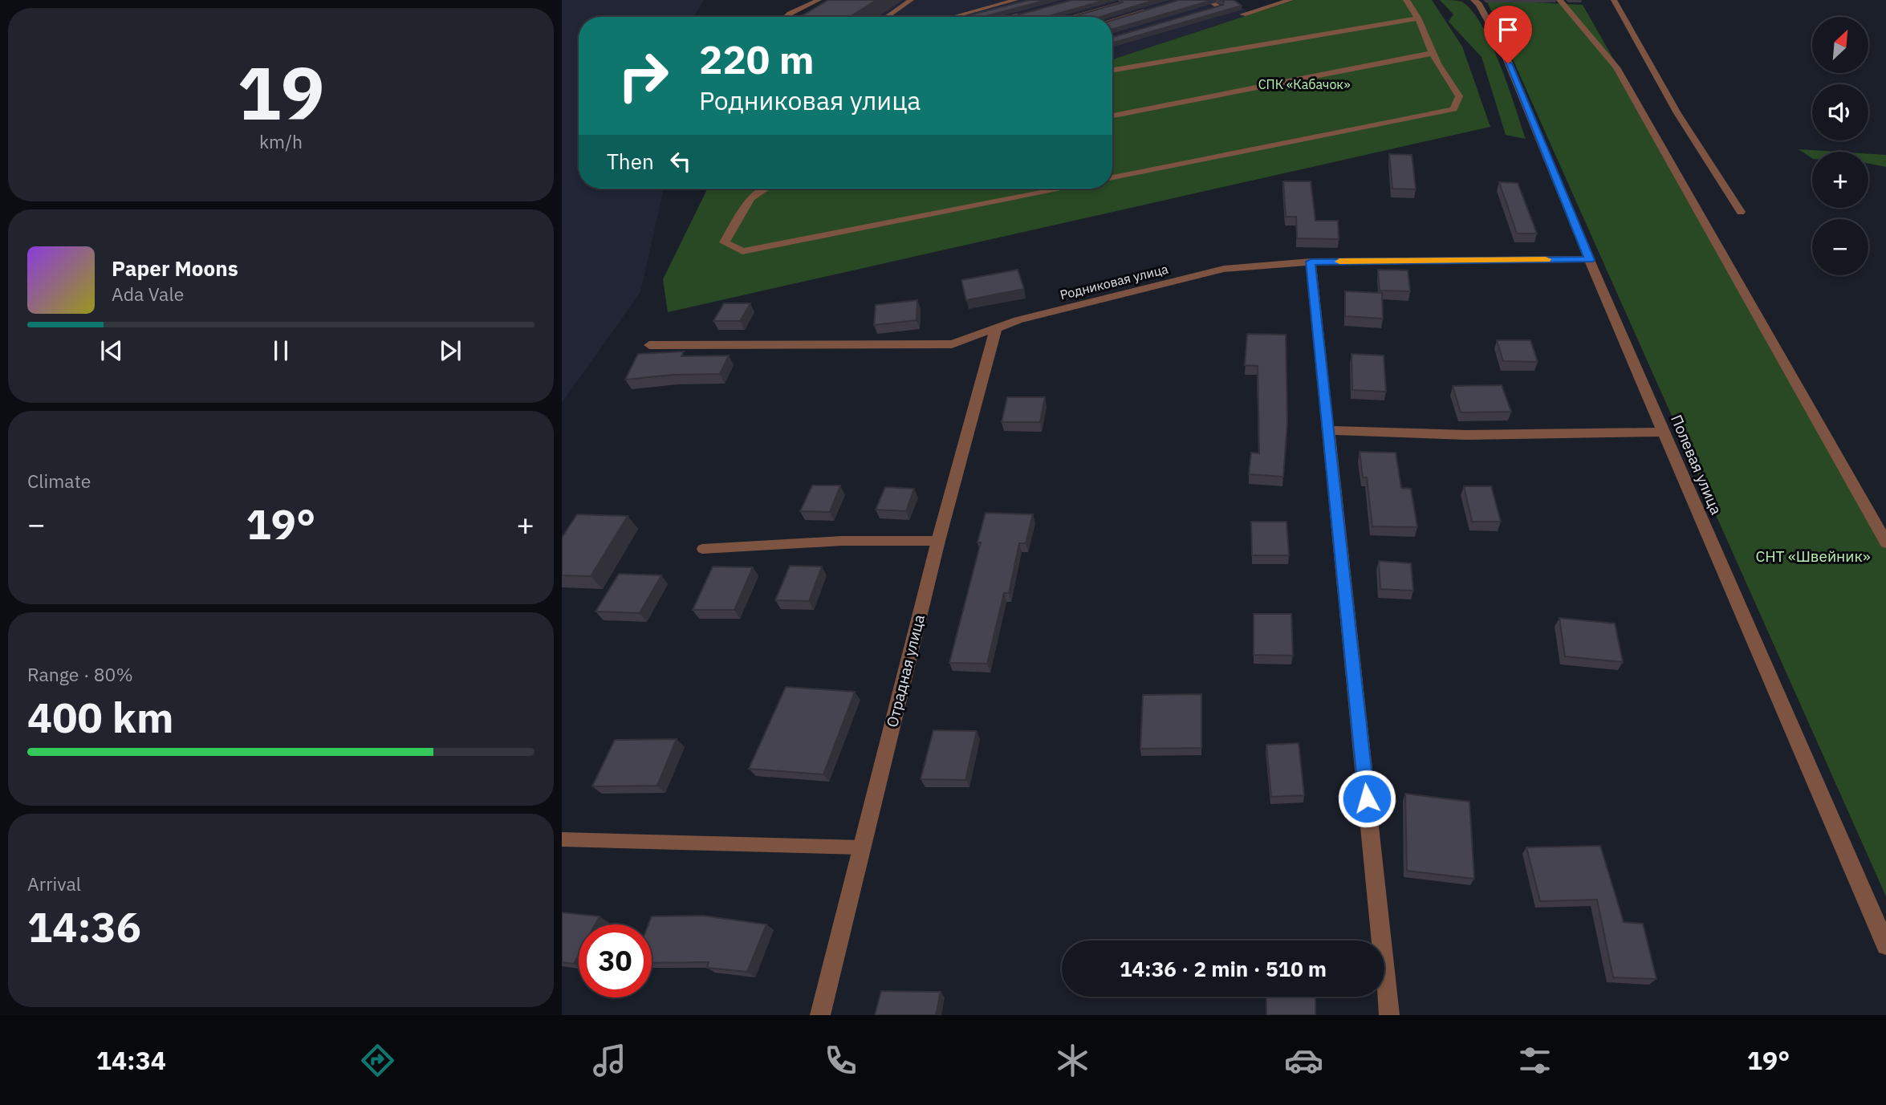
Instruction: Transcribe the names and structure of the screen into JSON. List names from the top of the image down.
{
  "streets": {
    "street": ["Родниковая улица", "Полевая улица", "Отрадная улица"]
  },
  "crossings": [
    ["Родниковая улица", "Полевая улица"],
    ["Родниковая улица", "Отрадная улица"]
  ],
  "parks": ["СПК «Кабачок»", "СНТ «Швейник»"],
  "north": "top right",
  "page": {
    "tile": [
      ["19", "km/h"],
      "Climate",
      ["Range · 80%", "400 km"],
      ["Arrival", "14:36"]
    ],
    "map_buttons": ["+", "−"],
    "turn": ["220 m", "Родниковая улица"],
    "then": "Then",
    "song": ["Paper Moons", "Ada Vale"],
    "heat": ["−", "19°", "+"],
    "limit": "30",
    "trip": "14:36 · 2 min · 510 m",
    "tabs": ["14:34", "19°"]
  }
}
